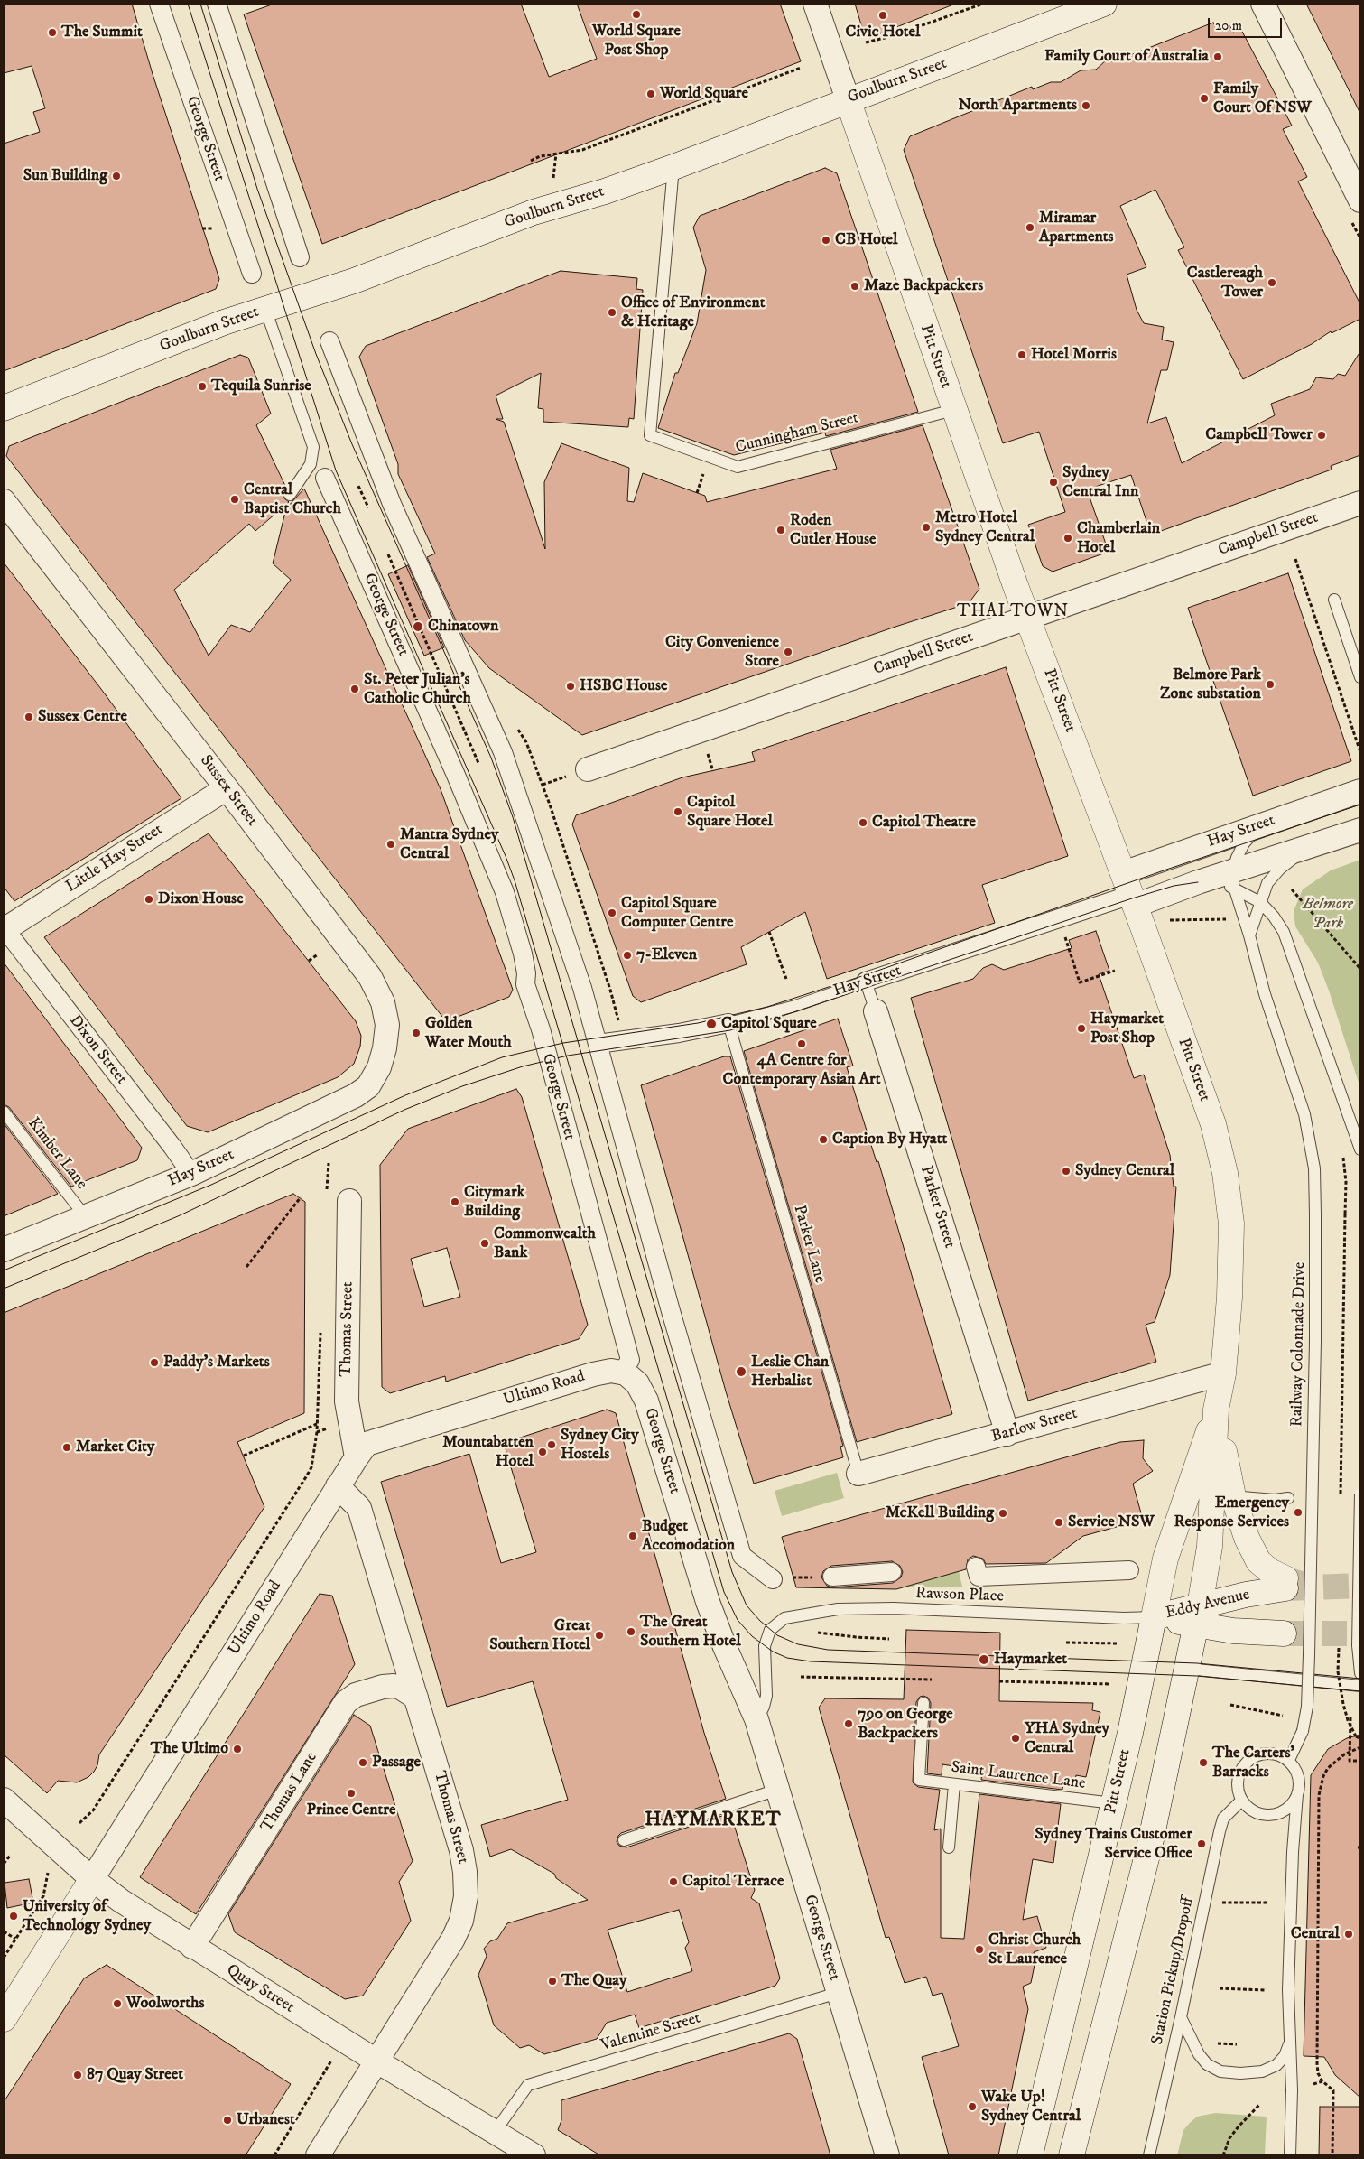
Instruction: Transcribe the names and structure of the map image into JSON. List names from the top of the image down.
{
  "streets": {
    "main road": [
      "Goulburn Street",
      "Pitt Street",
      "Ultimo Road",
      "Eddy Avenue"
    ],
    "street": [
      "George Street",
      "Campbell Street",
      "Sussex Street",
      "Hay Street",
      "Little Hay Street",
      "Dixon Street",
      "Parker Street",
      "Thomas Street",
      "Barlow Street",
      "Thomas Lane",
      "Quay Street"
    ],
    "lane": [
      "Cunningham Street",
      "Kimber Lane",
      "Parker Lane",
      "Railway Colonnade Drive",
      "Rawson Place",
      "Saint Laurence Lane",
      "Station Pickup/Dropoff",
      "Valentine Street"
    ]
  },
  "crossings": [
    ["Goulburn Street", "Pitt Street"],
    ["Goulburn Street", "Cunningham Street"],
    ["George Street", "Ultimo Road"],
    ["George Street", "Rawson Place"],
    ["George Street", "Valentine Street"],
    ["Pitt Street", "Cunningham Street"],
    ["Pitt Street", "Campbell Street"],
    ["Pitt Street", "Hay Street"],
    ["Pitt Street", "Barlow Street"],
    ["Pitt Street", "Rawson Place"],
    ["Pitt Street", "Eddy Avenue"],
    ["Pitt Street", "Saint Laurence Lane"],
    ["Sussex Street", "Hay Street"],
    ["Sussex Street", "Little Hay Street"],
    ["Hay Street", "Dixon Street"],
    ["Hay Street", "Kimber Lane"],
    ["Hay Street", "Parker Street"],
    ["Hay Street", "Parker Lane"],
    ["Hay Street", "Railway Colonnade Drive"],
    ["Little Hay Street", "Dixon Street"],
    ["Parker Street", "Barlow Street"],
    ["Parker Lane", "Barlow Street"],
    ["Thomas Street", "Ultimo Road"],
    ["Thomas Street", "Thomas Lane"],
    ["Thomas Street", "Quay Street"],
    ["Railway Colonnade Drive", "Station Pickup/Dropoff"],
    ["Ultimo Road", "Quay Street"],
    ["Rawson Place", "Eddy Avenue"],
    ["Thomas Lane", "Quay Street"],
    ["Quay Street", "Valentine Street"]
  ],
  "districts": ["THAI TOWN", "HAYMARKET"],
  "parks": ["Belmore Park"],
  "places": [
    "World Square Post Shop",
    "Civic Hotel",
    "The Summit",
    "Family Court of Australia",
    "World Square",
    "Family Court Of NSW",
    "North Apartments",
    "Sun Building",
    "Miramar Apartments",
    "CB Hotel",
    "Castlereagh Tower",
    "Maze Backpackers",
    "Office of Environment & Heritage",
    "Hotel Morris",
    "Tequila Sunrise",
    "Campbell Tower",
    "Sydney Central Inn",
    "Central Baptist Church",
    "Metro Hotel Sydney Central",
    "Roden Cutler House",
    "Chamberlain Hotel",
    "Chinatown",
    "City Convenience Store",
    "Belmore Park Zone substation",
    "HSBC House",
    "St. Peter Julian's Catholic Church",
    "Sussex Centre",
    "Capitol Square Hotel",
    "Capitol Theatre",
    "Mantra Sydney Central",
    "Dixon House",
    "Capitol Square Computer Centre",
    "7-Eleven",
    "Capitol Square",
    "Haymarket Post Shop",
    "Golden Water Mouth",
    "4A Centre for Contemporary Asian Art",
    "Caption By Hyatt",
    "Sydney Central",
    "Citymark Building",
    "Commonwealth Bank",
    "Paddy's Markets",
    "Leslie Chan Herbalist",
    "Sydney City Hostels",
    "Market City",
    "Mountabatten Hotel",
    "Emergency Response Services",
    "McKell Building",
    "Service NSW",
    "Budget Accomodation",
    "The Great Southern Hotel",
    "Great Southern Hotel",
    "Haymarket",
    "790 on George Backpackers",
    "YHA Sydney Central",
    "The Ultimo",
    "Passage",
    "The Carters' Barracks",
    "Prince Centre",
    "Sydney Trains Customer Service Office",
    "Capitol Terrace",
    "University of Technology Sydney",
    "Central",
    "Christ Church St Laurence",
    "The Quay",
    "Woolworths",
    "87 Quay Street",
    "Wake Up! Sydney Central",
    "Urbanest"
  ],
  "scale_bar": "20 m"
}
